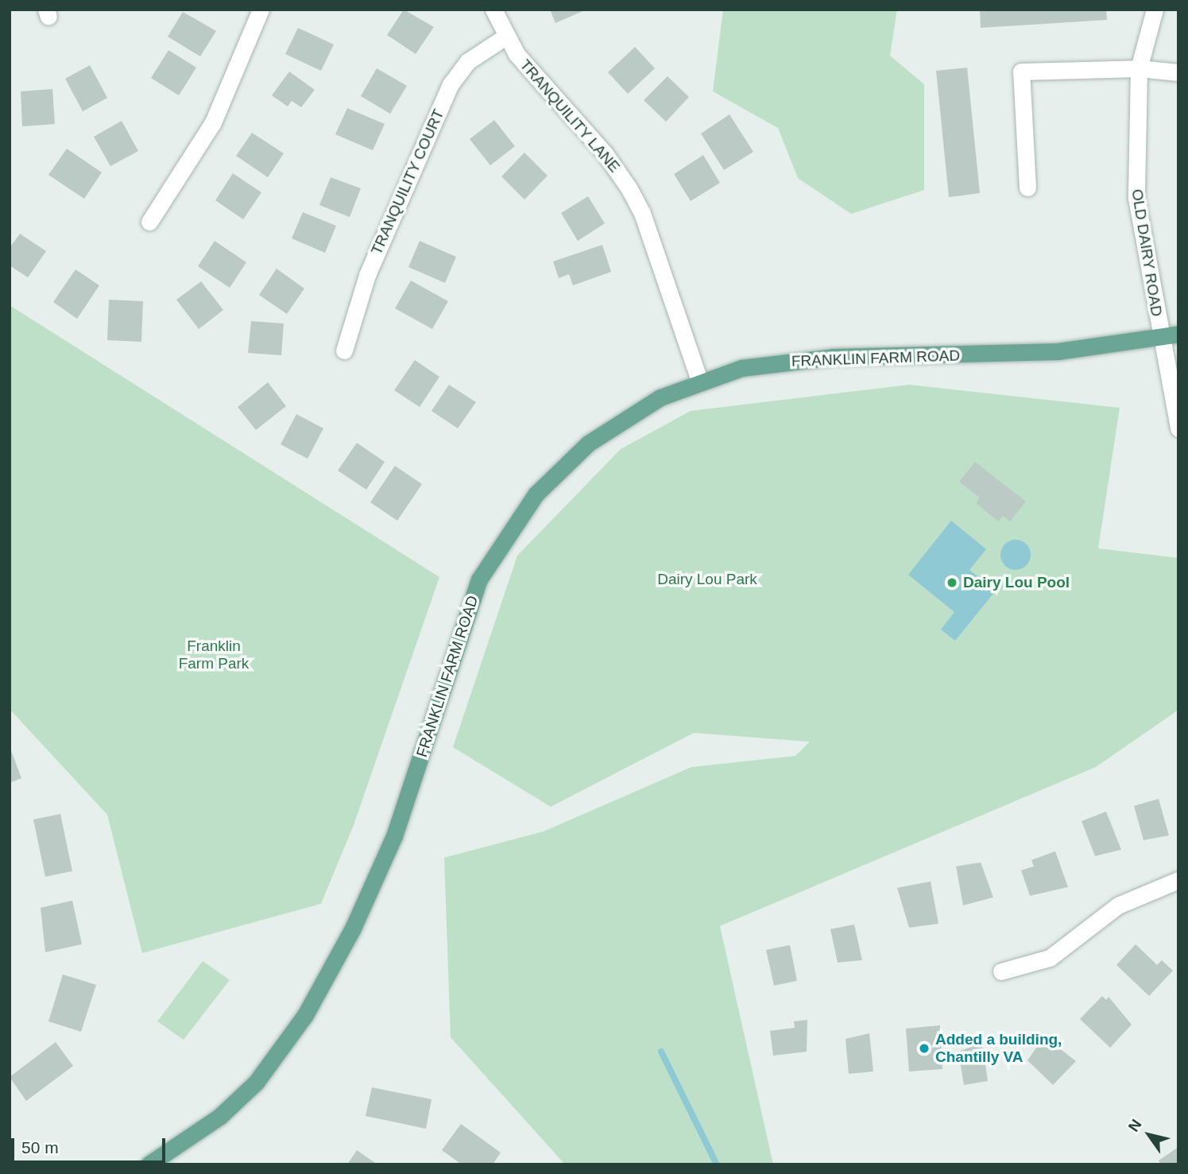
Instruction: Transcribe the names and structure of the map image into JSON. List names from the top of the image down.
{
  "streets": {
    "main road": ["FRANKLIN FARM ROAD"],
    "street": ["TRANQUILITY LANE", "TRANQUILITY COURT", "OLD DAIRY ROAD"]
  },
  "crossings": [
    ["TRANQUILITY LANE", "TRANQUILITY COURT"],
    ["TRANQUILITY LANE", "FRANKLIN FARM ROAD"],
    ["OLD DAIRY ROAD", "FRANKLIN FARM ROAD"]
  ],
  "parks": ["Dairy Lou Park", "Franklin Farm Park"],
  "places": ["Dairy Lou Pool", "Added a building, Chantilly VA"],
  "scale_bar": "50 m",
  "north": "top left"
}
